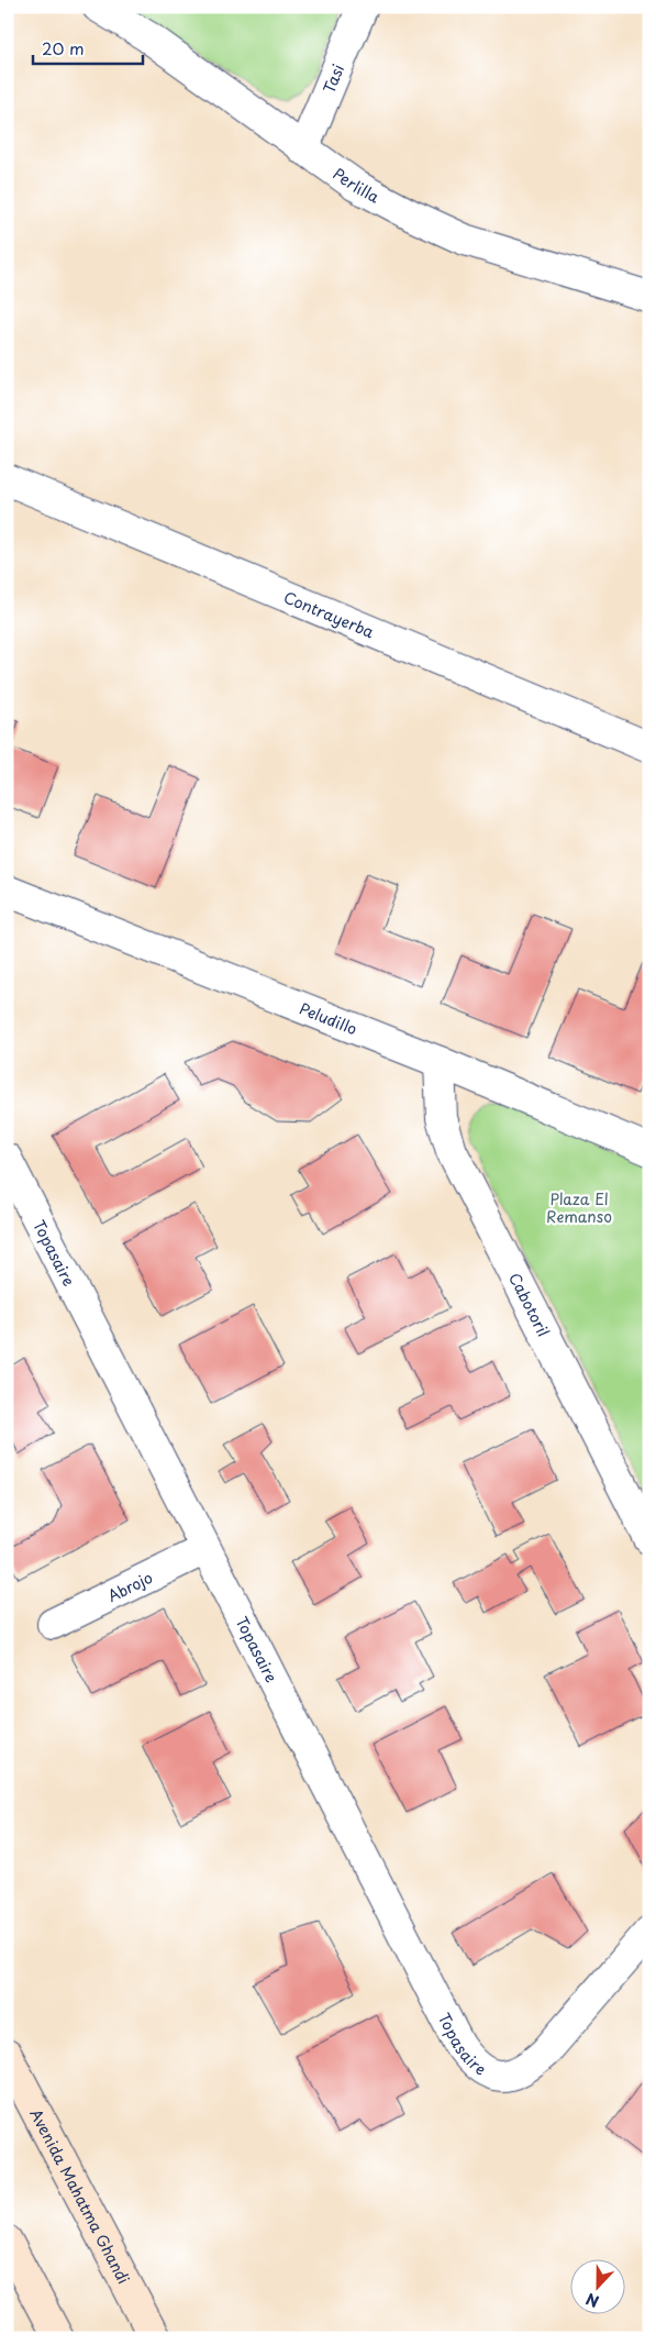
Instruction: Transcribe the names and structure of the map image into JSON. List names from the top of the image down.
{
  "streets": {
    "main road": ["Avenida Mahatma Ghandi"],
    "street": [
      "Tasi",
      "Perlilla",
      "Contrayerba",
      "Peludillo",
      "Topasaire",
      "Cabotoril",
      "Abrojo"
    ]
  },
  "crossings": [
    ["Tasi", "Perlilla"],
    ["Peludillo", "Cabotoril"],
    ["Topasaire", "Abrojo"]
  ],
  "parks": ["Plaza El Remanso"],
  "scale_bar": "20 m",
  "north": "bottom"
}
